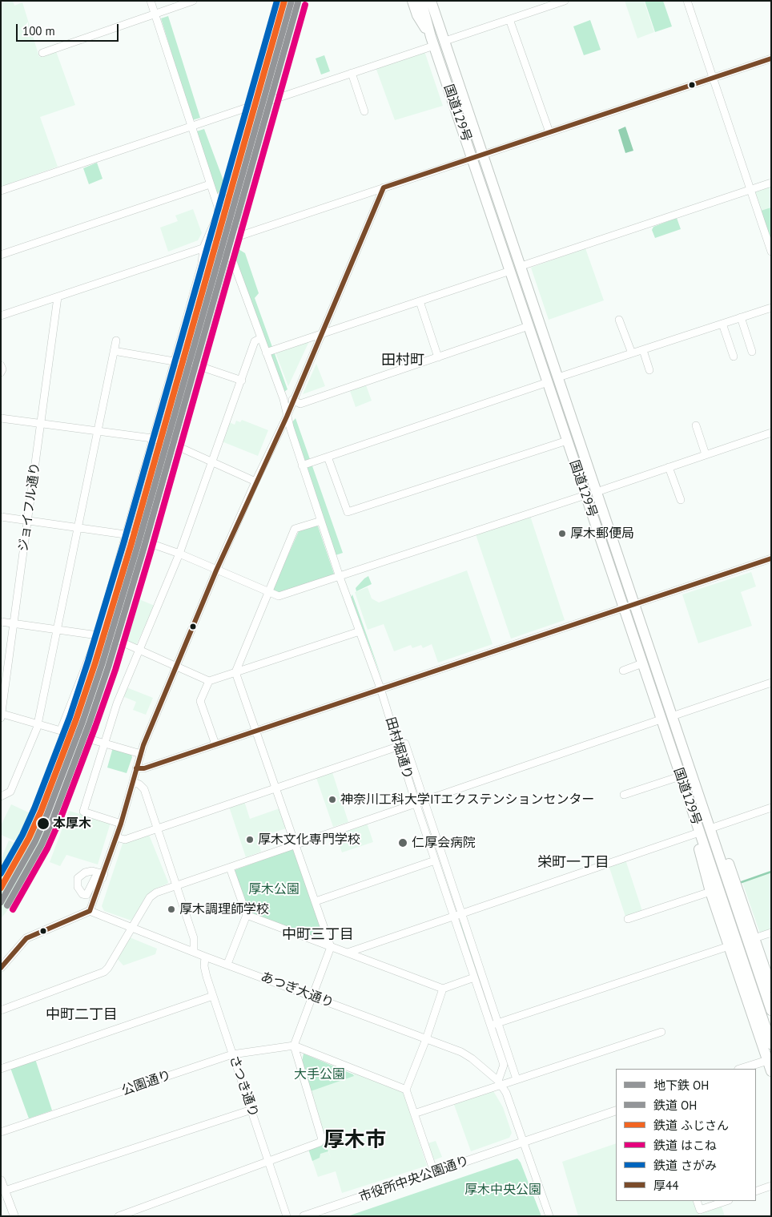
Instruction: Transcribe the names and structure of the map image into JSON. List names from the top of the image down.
{
  "streets": {
    "highway": ["国道129号"],
    "main road": ["市役所中央公園通り"],
    "street": [
      "ジョイフル通り",
      "田村堀通り",
      "あつぎ大通り",
      "公園通り",
      "さつき通り"
    ]
  },
  "crossings": [
    ["田村堀通り", "あつぎ大通り"],
    ["あつぎ大通り", "さつき通り"],
    ["公園通り", "さつき通り"]
  ],
  "districts": [
    "田村町",
    "栄町一丁目",
    "中町三丁目",
    "中町二丁目",
    "厚木市"
  ],
  "parks": ["厚木公園", "大手公園", "厚木中央公園"],
  "places": [
    "厚木郵便局",
    "神奈川工科大学ITエクステンションセンター",
    "本厚木",
    "厚木文化専門学校",
    "仁厚会病院",
    "厚木調理師学校"
  ],
  "lines": [
    "metro line OH",
    "rail line ふじさん",
    "rail line さがみ",
    "rail line OH",
    "rail line はこね",
    "transit line 厚44"
  ],
  "legend": [
    "地下鉄 OH",
    "鉄道 OH",
    "鉄道 ふじさん",
    "鉄道 はこね",
    "鉄道 さがみ",
    "厚44"
  ],
  "scale_bar": "100 m"
}
